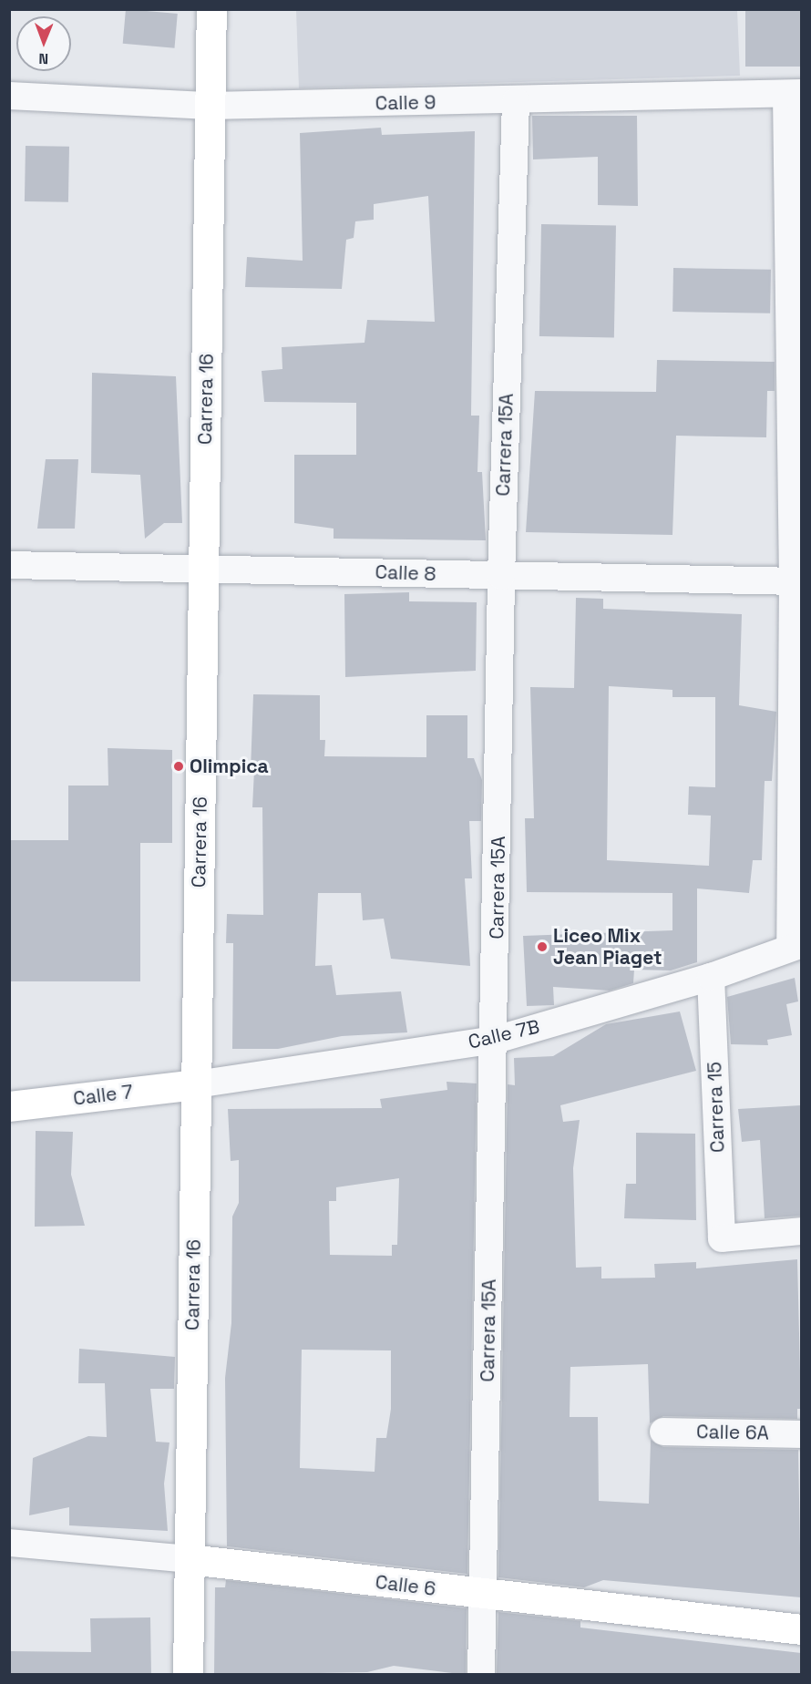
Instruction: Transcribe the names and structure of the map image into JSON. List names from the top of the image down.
{
  "streets": {
    "street": [
      "Calle 9",
      "Carrera 16",
      "Carrera 15A",
      "Calle 8",
      "Calle 7B",
      "Calle 7",
      "Carrera 15",
      "Calle 6A",
      "Calle 6"
    ]
  },
  "crossings": [
    ["Calle 9", "Carrera 16"],
    ["Calle 9", "Carrera 15A"],
    ["Carrera 16", "Calle 8"],
    ["Carrera 16", "Calle 7B"],
    ["Carrera 16", "Calle 7"],
    ["Carrera 16", "Calle 6"],
    ["Carrera 15A", "Calle 8"],
    ["Carrera 15A", "Calle 7B"],
    ["Carrera 15A", "Calle 6"],
    ["Calle 7B", "Calle 7"],
    ["Calle 7B", "Carrera 15"]
  ],
  "places": ["Olimpica", "Liceo Mix Jean Piaget"],
  "north": "bottom"
}
